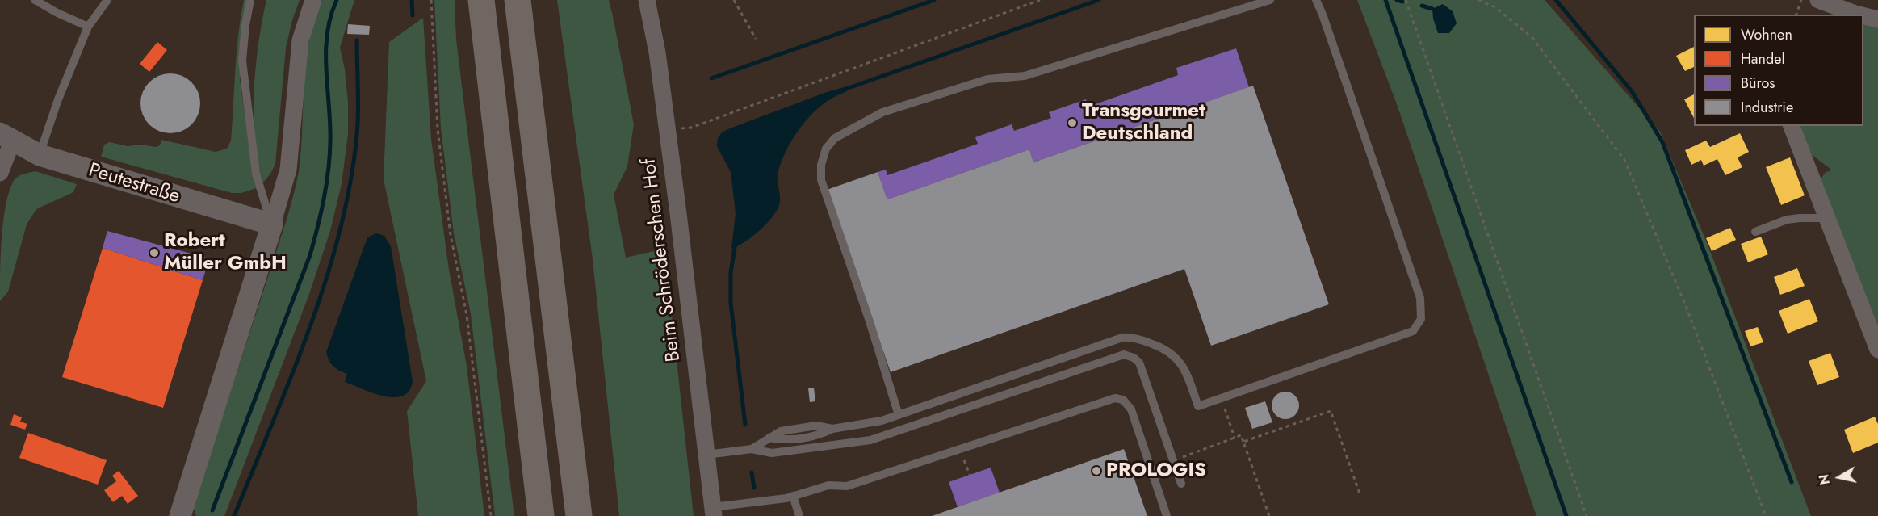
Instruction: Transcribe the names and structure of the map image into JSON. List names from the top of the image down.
{
  "streets": {
    "street": ["Peutestraße", "Beim Schröderschen Hof"]
  },
  "places": ["Transgourmet Deutschland", "Robert Müller GmbH", "PROLOGIS"],
  "legend": [
    "Wohnen",
    "Handel",
    "Büros",
    "Industrie"
  ],
  "north": "left"
}
